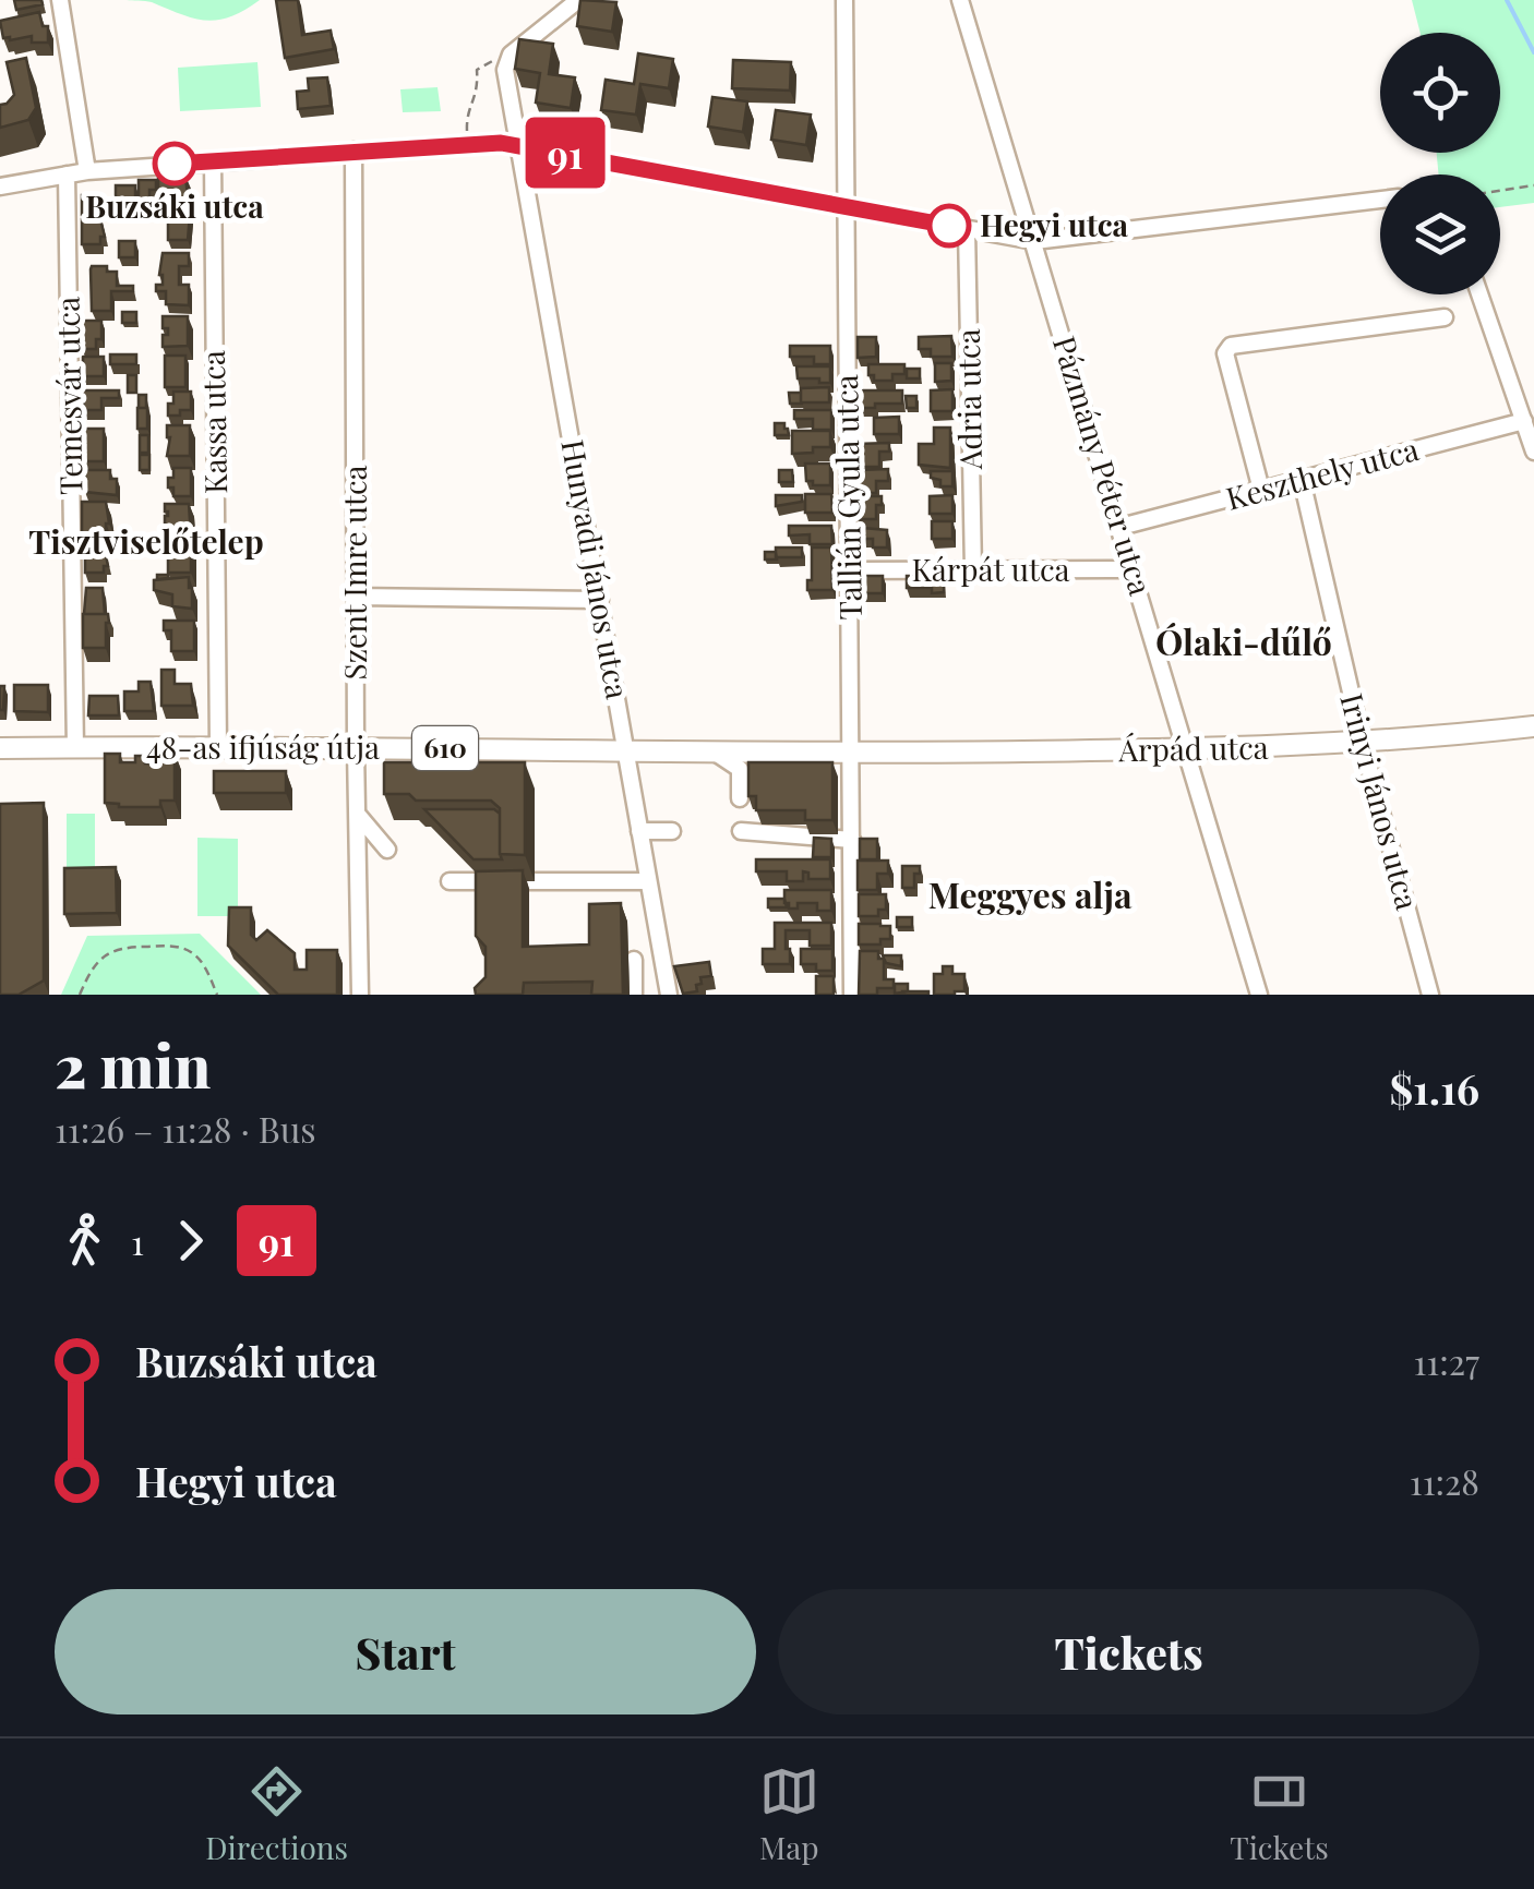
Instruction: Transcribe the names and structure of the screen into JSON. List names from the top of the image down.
{
  "streets": {
    "main road": ["48-as ifjúság útja", "610", "Árpád utca"],
    "street": [
      "Temesvár utca",
      "Adria utca",
      "Kassa utca",
      "Pázmány Péter utca",
      "Keszthely utca",
      "Tallián Gyula utca",
      "Hunyadi János utca",
      "Kárpát utca",
      "Szent Imre utca",
      "Irinyi János utca"
    ]
  },
  "crossings": [
    ["Temesvár utca", "48-as ifjúság útja"],
    ["Adria utca", "Kárpát utca"],
    ["Kassa utca", "48-as ifjúság útja"],
    ["Pázmány Péter utca", "Keszthely utca"],
    ["Pázmány Péter utca", "Kárpát utca"],
    ["Pázmány Péter utca", "Árpád utca"],
    ["Keszthely utca", "Irinyi János utca"],
    ["Tallián Gyula utca", "Kárpát utca"],
    ["Tallián Gyula utca", "48-as ifjúság útja"],
    ["Tallián Gyula utca", "Árpád utca"],
    ["Hunyadi János utca", "48-as ifjúság útja"],
    ["Szent Imre utca", "48-as ifjúság útja"],
    ["48-as ifjúság útja", "Árpád utca"],
    ["Árpád utca", "Irinyi János utca"]
  ],
  "districts": ["Tisztviselőtelep", "Ólaki-dűlő", "Meggyes alja"],
  "places": ["Buzsáki utca", "Hegyi utca"],
  "lines": ["bus line 91"],
  "page": {
    "on_map": "91",
    "heading": ["2 min", "11:26 – 11:28 · Bus", "$1.16"],
    "legs": ["1", "91"],
    "list": [
      {
        "name": "Buzsáki utca",
        "value": "11:27"
      },
      {
        "name": "Hegyi utca",
        "value": "11:28"
      }
    ],
    "buttons": ["Start", "Tickets"],
    "tabs": ["Directions", "Map", "Tickets"]
  }
}
